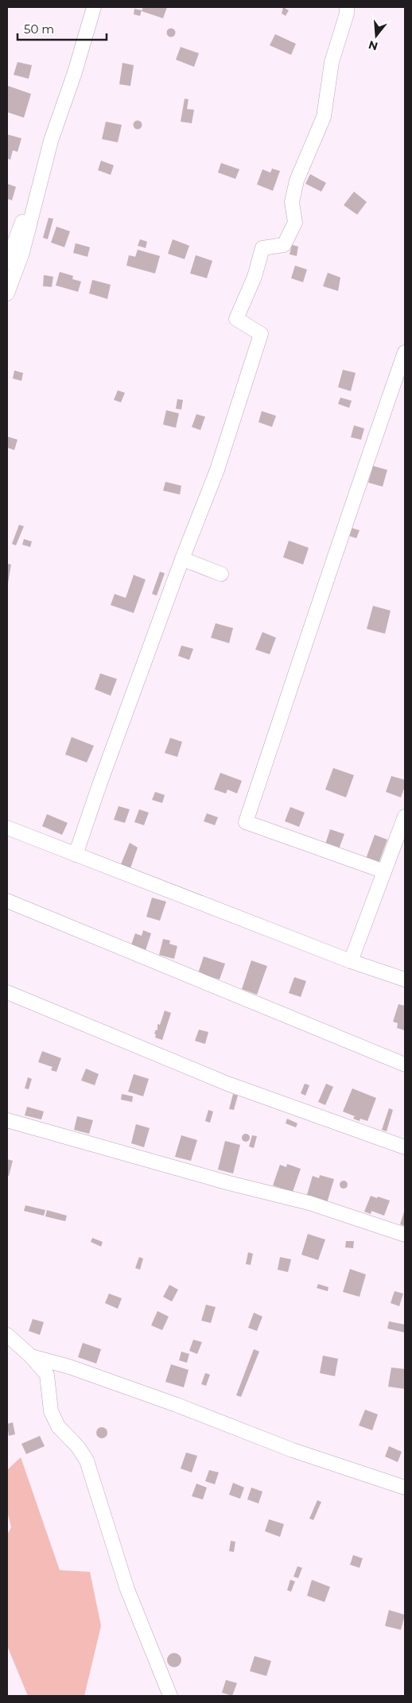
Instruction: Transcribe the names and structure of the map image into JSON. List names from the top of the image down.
{
  "scale_bar": "50 m",
  "north": "bottom"
}
